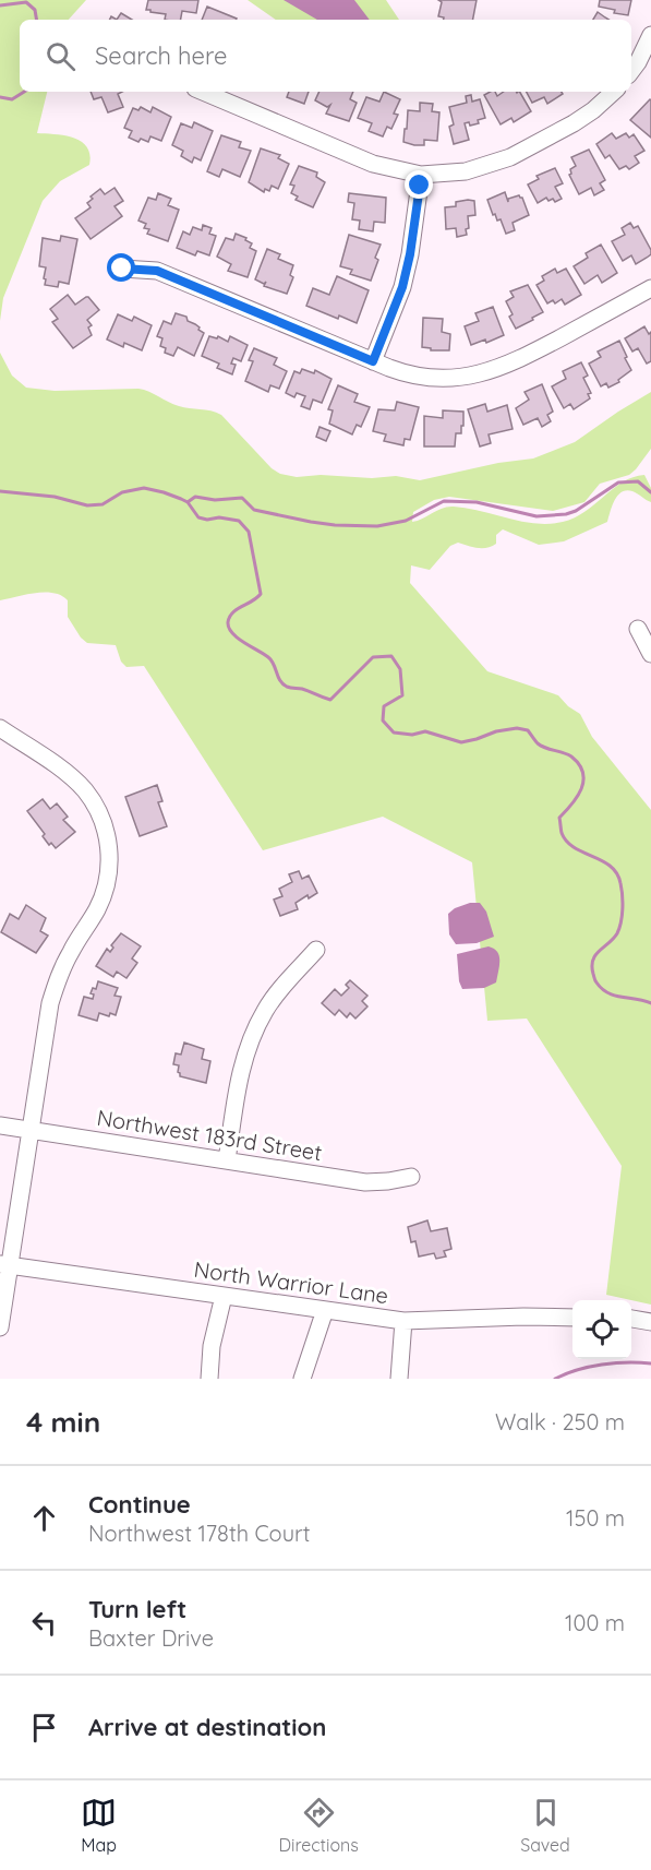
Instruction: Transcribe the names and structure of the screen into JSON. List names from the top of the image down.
{
  "streets": {
    "street": ["Northwest 183rd Street", "North Warrior Lane"]
  },
  "page": {
    "search": "Search here",
    "heading": ["4 min", "Walk · 250 m"],
    "list": [
      ["Continue", "Northwest 178th Court", "150 m"],
      ["Turn left", "Baxter Drive", "100 m"],
      "Arrive at destination"
    ],
    "nav": ["Map", "Directions", "Saved"]
  }
}
